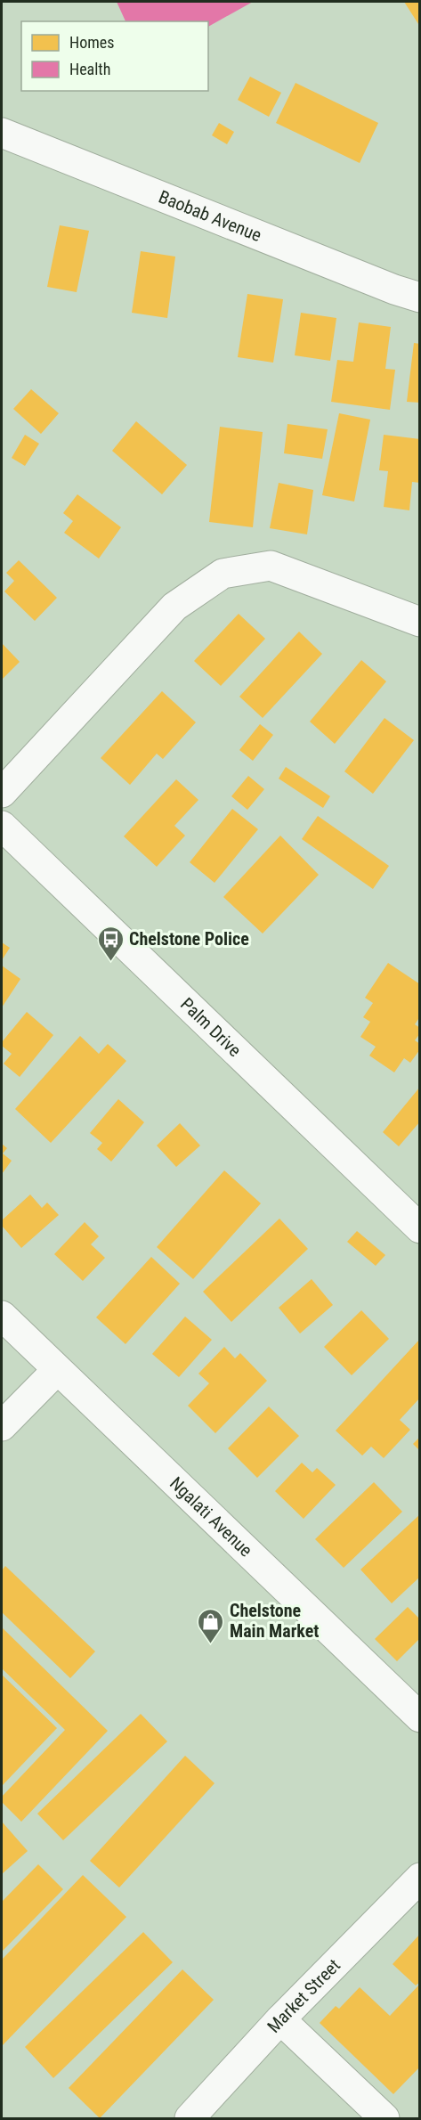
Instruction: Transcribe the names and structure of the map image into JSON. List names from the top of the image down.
{
  "streets": {
    "street": [
      "Baobab Avenue",
      "Palm Drive",
      "Ngalati Avenue",
      "Market Street"
    ]
  },
  "places": {
    "bus stop": ["Chelstone Police"],
    "shop": ["Chelstone Main Market"]
  },
  "legend": ["Homes", "Health"]
}
